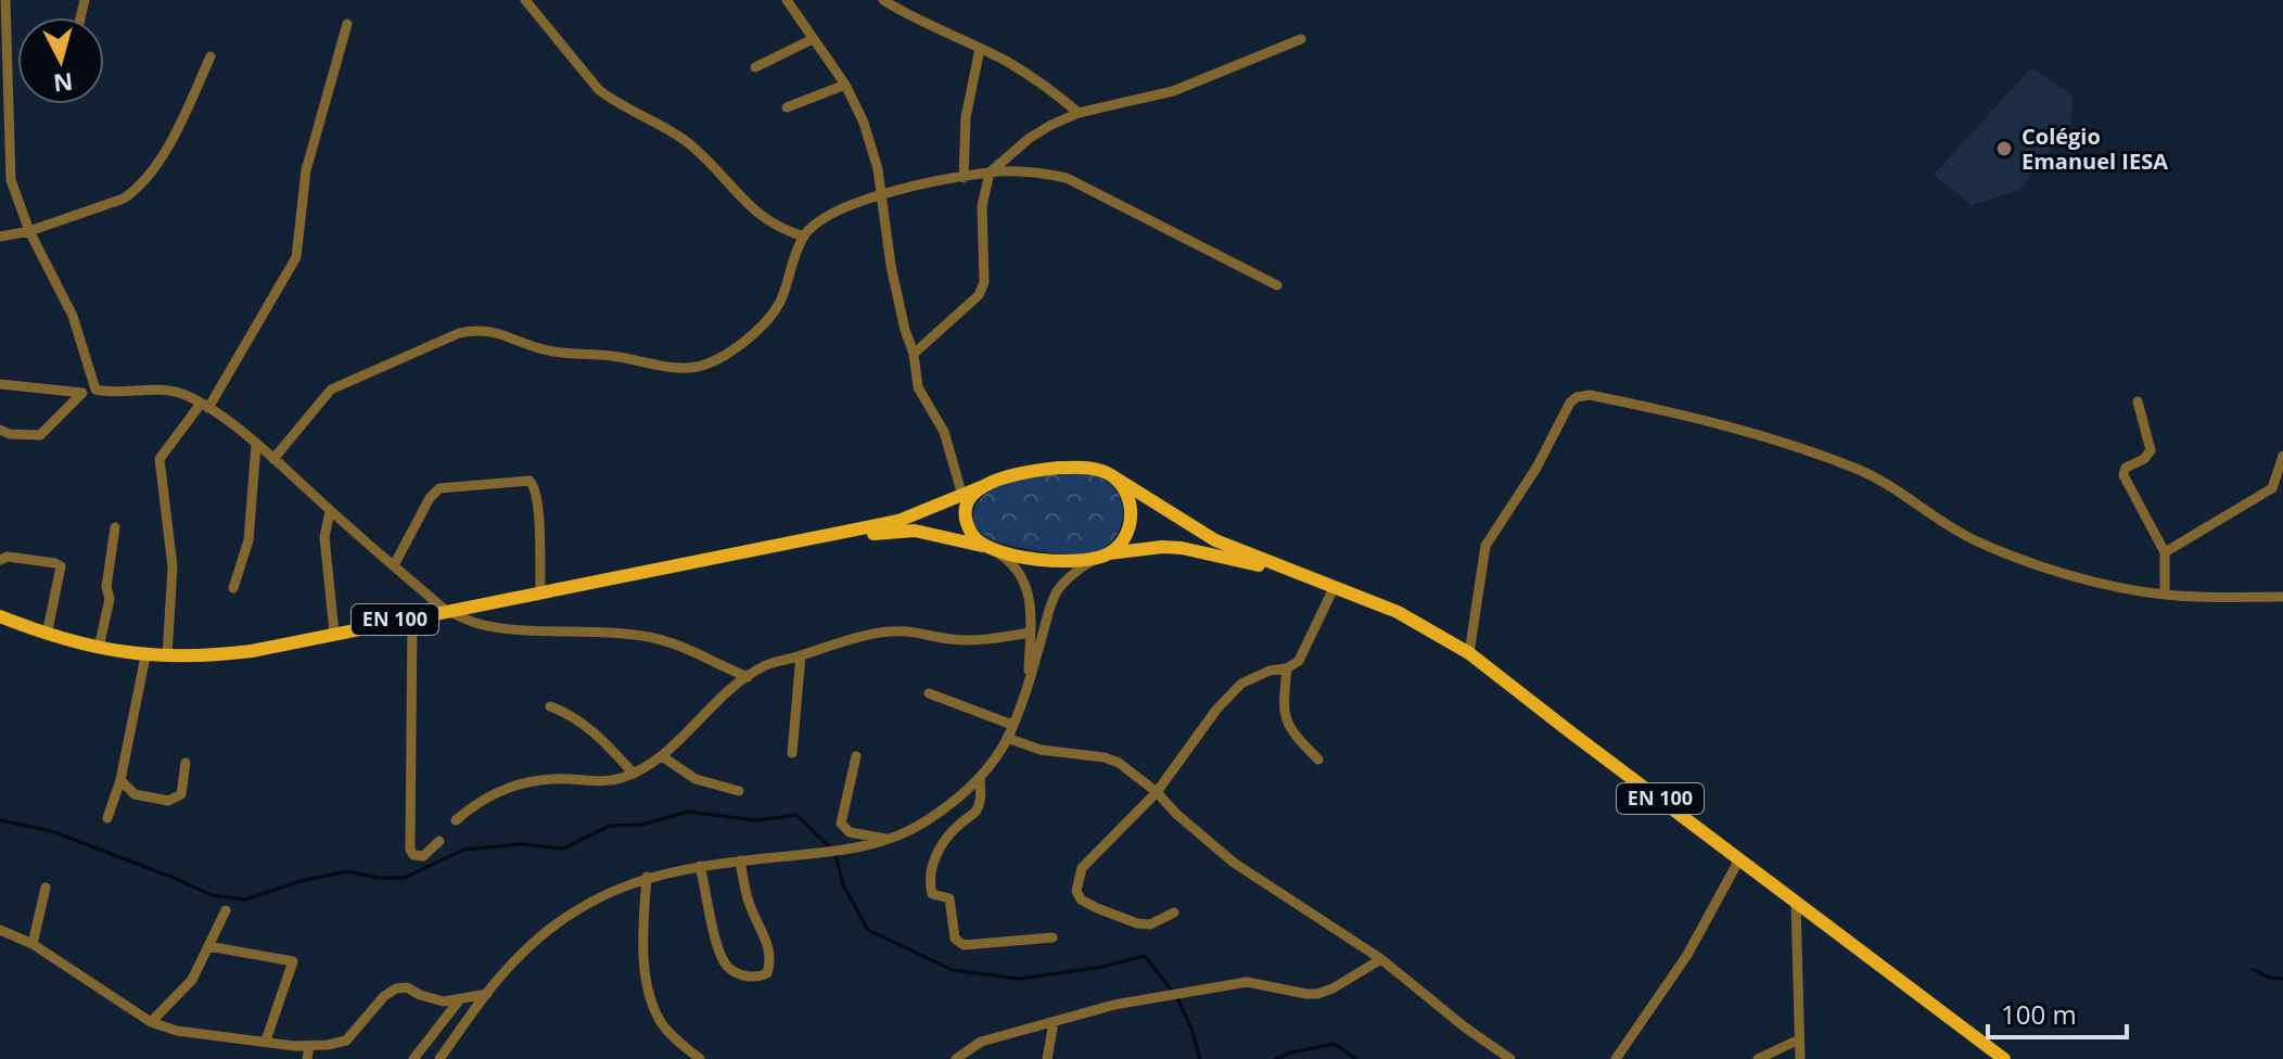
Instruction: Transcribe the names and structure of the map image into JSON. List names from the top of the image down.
{
  "streets": {
    "main road": ["EN 100"]
  },
  "places": ["Colégio Emanuel IESA"],
  "scale_bar": "100 m",
  "north": "bottom"
}
